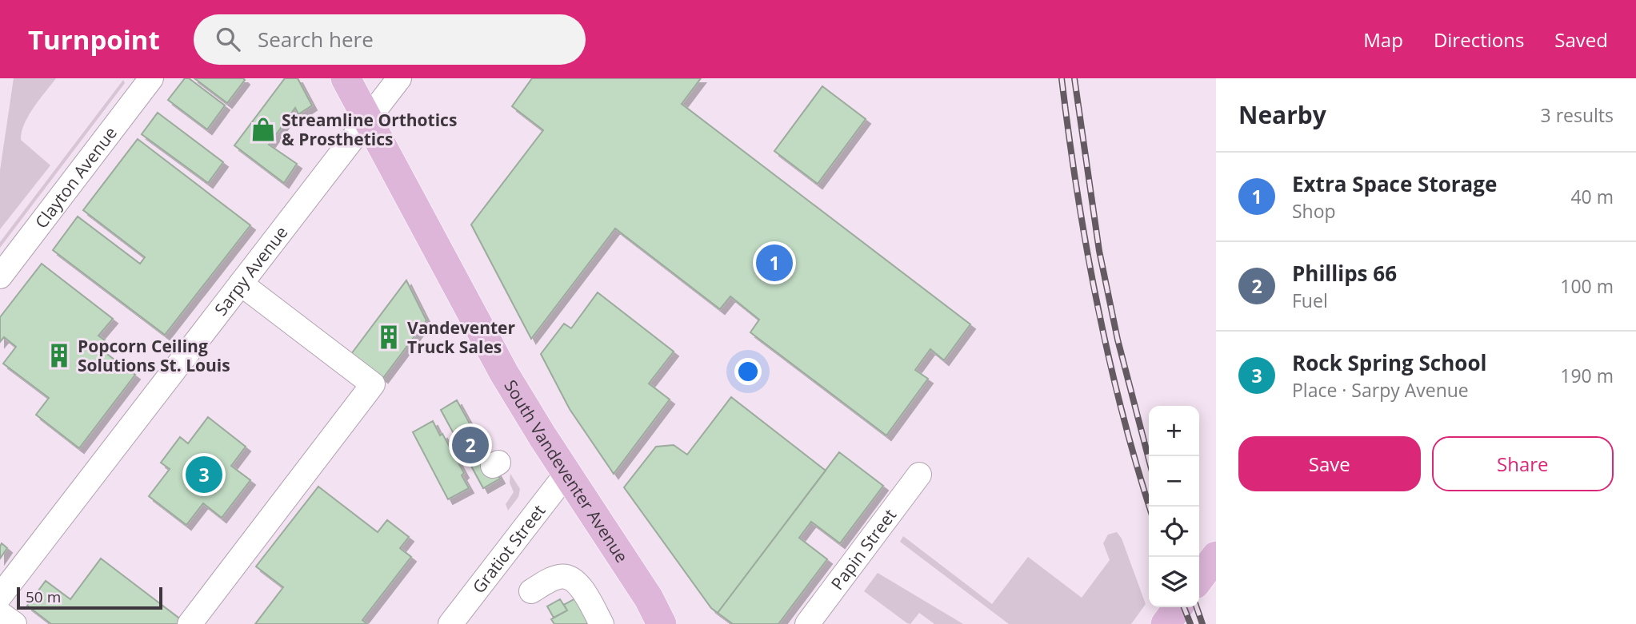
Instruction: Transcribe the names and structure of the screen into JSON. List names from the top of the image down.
{
  "streets": {
    "main road": ["South Vandeventer Avenue"],
    "street": [
      "Clayton Avenue",
      "Sarpy Avenue",
      "Gratiot Street",
      "Papin Street"
    ]
  },
  "crossings": [
    ["Sarpy Avenue", "South Vandeventer Avenue"],
    ["South Vandeventer Avenue", "Gratiot Street"]
  ],
  "places": {
    "shop": ["Streamline Orthotics & Prosthetics"],
    "building": ["Vandeventer Truck Sales", "Popcorn Ceiling Solutions St. Louis"]
  },
  "scale_bar": "50 m",
  "page": {
    "header": "Turnpoint",
    "search": "Search here",
    "nav": ["Map", "Directions", "Saved"],
    "heading": ["Nearby", "3 results"],
    "list": [
      {
        "mark": "1",
        "name": "Extra Space Storage",
        "note": "Shop",
        "value": "40 m"
      },
      {
        "mark": "2",
        "name": "Phillips 66",
        "note": "Fuel",
        "value": "100 m"
      },
      {
        "mark": "3",
        "name": "Rock Spring School",
        "note": "Place · Sarpy Avenue",
        "value": "190 m"
      }
    ],
    "pins": ["1", "2", "3"],
    "map_buttons": ["+", "−"],
    "buttons": ["Save", "Share"],
    "scale": "50 m"
  }
}
